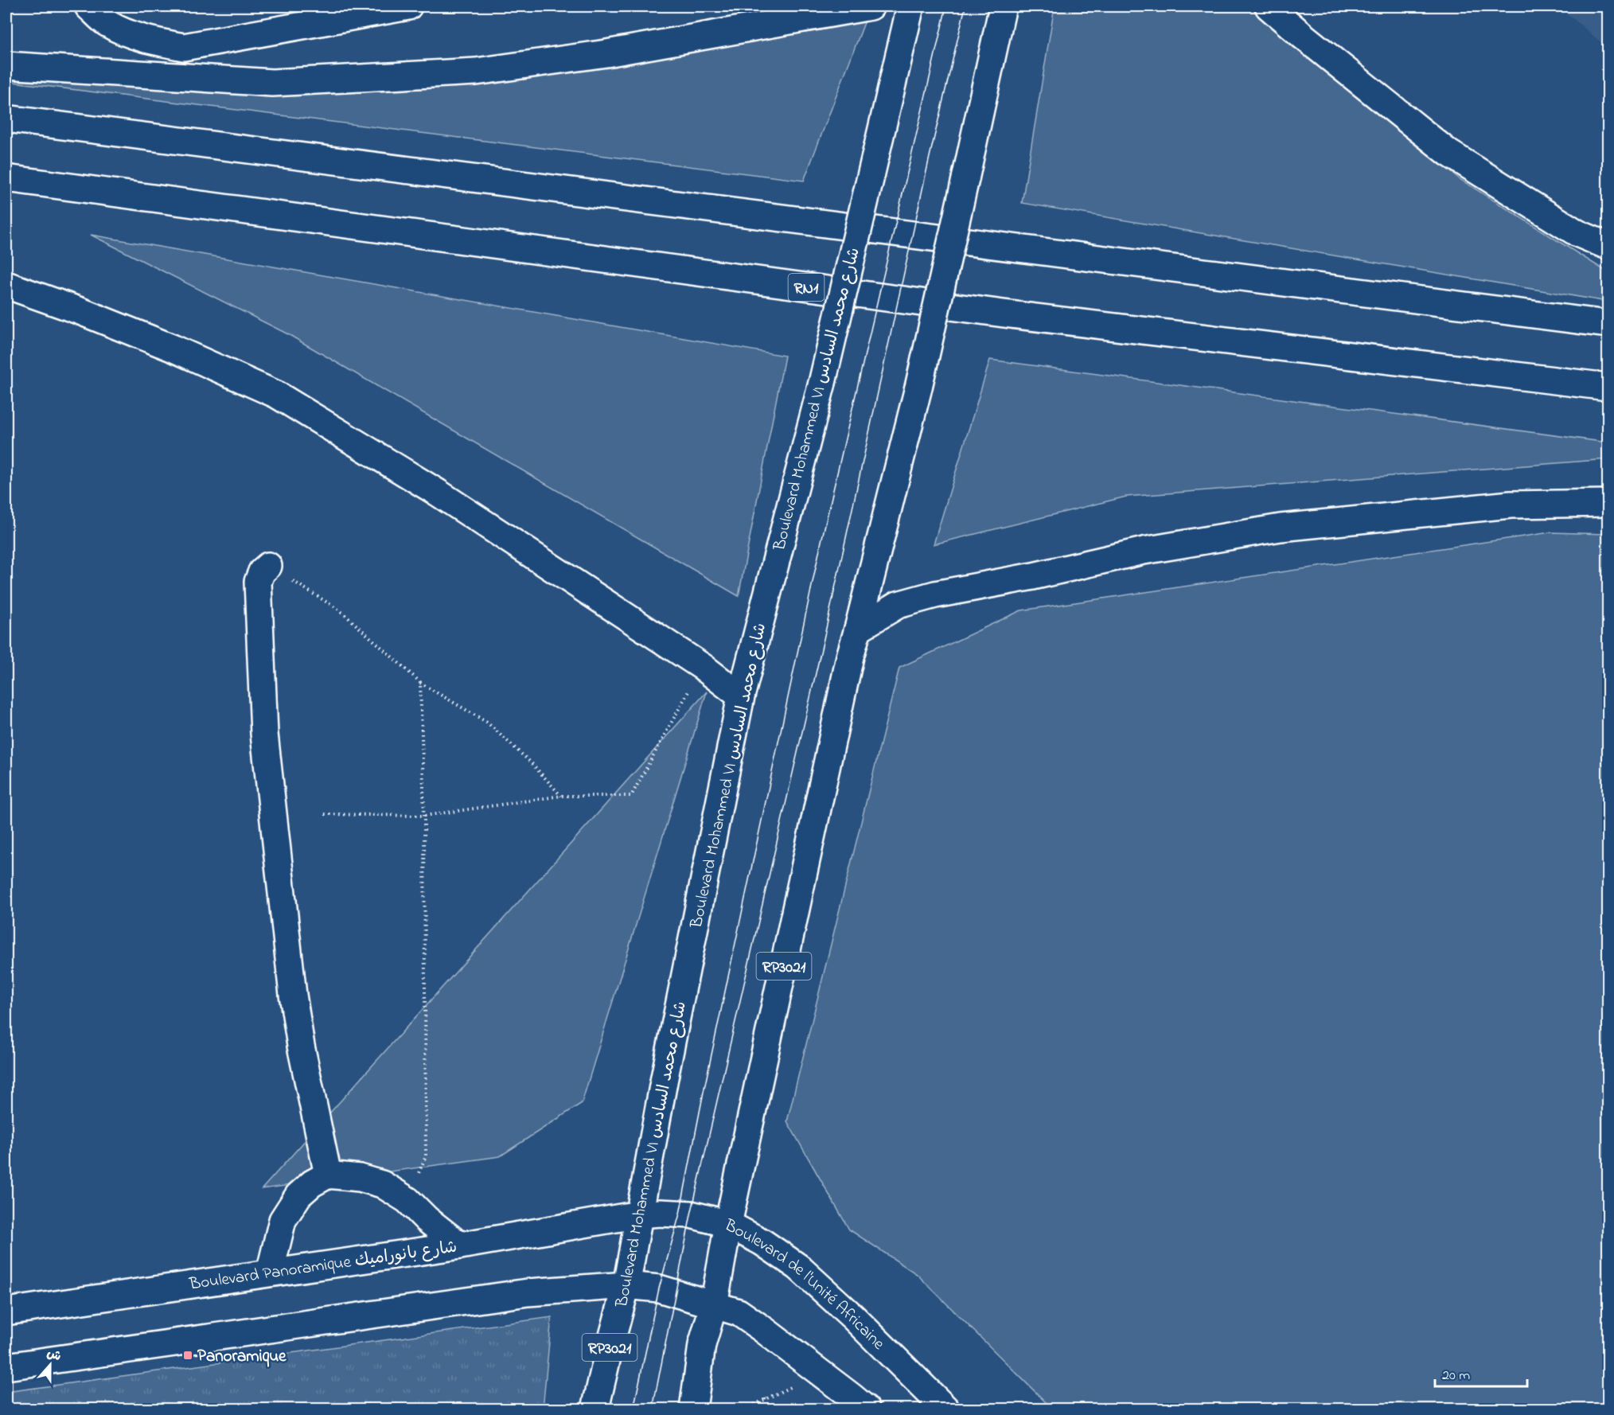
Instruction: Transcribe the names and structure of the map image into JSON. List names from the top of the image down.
{
  "streets": {
    "main road": [
      "RN1",
      "Boulevard Mohammed VI شارع محمد السادس",
      "RP3021",
      "Boulevard Panoramique شارع بانوراميك",
      "Boulevard de l'Unité Africaine"
    ]
  },
  "crossings": [
    ["Boulevard Mohammed VI شارع محمد السادس", "Boulevard Panoramique شارع بانوراميك"],
    ["Boulevard Mohammed VI شارع محمد السادس", "Boulevard de l'Unité Africaine"],
    ["RP3021", "Boulevard de l'Unité Africaine"],
    ["Boulevard Panoramique شارع بانوراميك", "Boulevard de l'Unité Africaine"]
  ],
  "places": {
    "transit": ["Panoramique"]
  },
  "scale_bar": "20 m",
  "north": "top"
}
